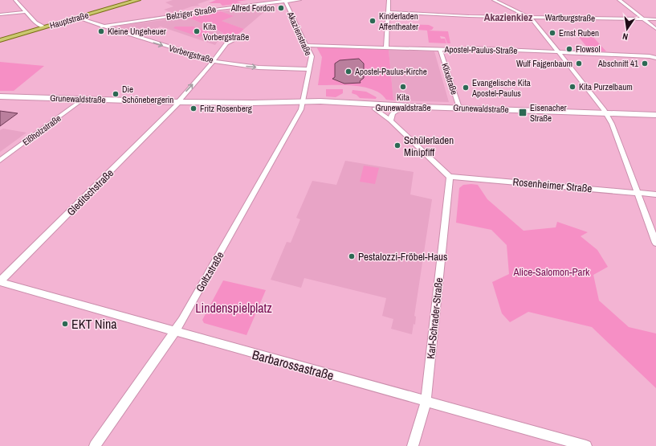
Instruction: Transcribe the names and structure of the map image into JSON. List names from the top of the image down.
{
  "streets": {
    "main road": ["Hauptstraße", "Grunewaldstraße"],
    "street": [
      "Belziger Straße",
      "Wartburgstraße",
      "Akazienstraße",
      "Apostel-Paulus-Straße",
      "Vorbergstraße",
      "Klixstraße",
      "Elßholzstraße",
      "Rosenheimer Straße",
      "Gleditschstraße",
      "Goltzstraße",
      "Karl-Schrader-Straße",
      "Barbarossastraße"
    ]
  },
  "crossings": [
    ["Belziger Straße", "Akazienstraße"],
    ["Belziger Straße", "Vorbergstraße"],
    ["Hauptstraße", "Vorbergstraße"],
    ["Akazienstraße", "Apostel-Paulus-Straße"],
    ["Akazienstraße", "Vorbergstraße"],
    ["Akazienstraße", "Grunewaldstraße"],
    ["Akazienstraße", "Goltzstraße"],
    ["Apostel-Paulus-Straße", "Klixstraße"],
    ["Vorbergstraße", "Gleditschstraße"],
    ["Klixstraße", "Grunewaldstraße"],
    ["Grunewaldstraße", "Elßholzstraße"],
    ["Grunewaldstraße", "Gleditschstraße"],
    ["Grunewaldstraße", "Goltzstraße"],
    ["Rosenheimer Straße", "Karl-Schrader-Straße"],
    ["Gleditschstraße", "Barbarossastraße"],
    ["Goltzstraße", "Barbarossastraße"],
    ["Karl-Schrader-Straße", "Barbarossastraße"]
  ],
  "one_way": ["Vorbergstraße"],
  "districts": ["Akazienkiez"],
  "parks": ["Alice-Salomon-Park", "Lindenspielplatz"],
  "places": {
    "other": [
      "Alfred Fordon",
      "Kinderladen Affentheater",
      "Kleine Ungeheuer",
      "Kita Vorbergstraße",
      "Ernst Ruben",
      "Flowsol",
      "Wulf Fajgenbaum",
      "Abschnitt 41",
      "Apostel-Paulus-Kirche",
      "Kita Grunewaldstraße",
      "Kita Purzelbaum",
      "Evangelische Kita Apostel-Paulus",
      "Die Schönebergerin",
      "Fritz Rosenberg",
      "Schülerladen Minipfiff",
      "Pestalozzi-Fröbel-Haus",
      "EKT Nina"
    ],
    "transit": ["Eisenacher Straße"]
  },
  "north": "bottom"
}
